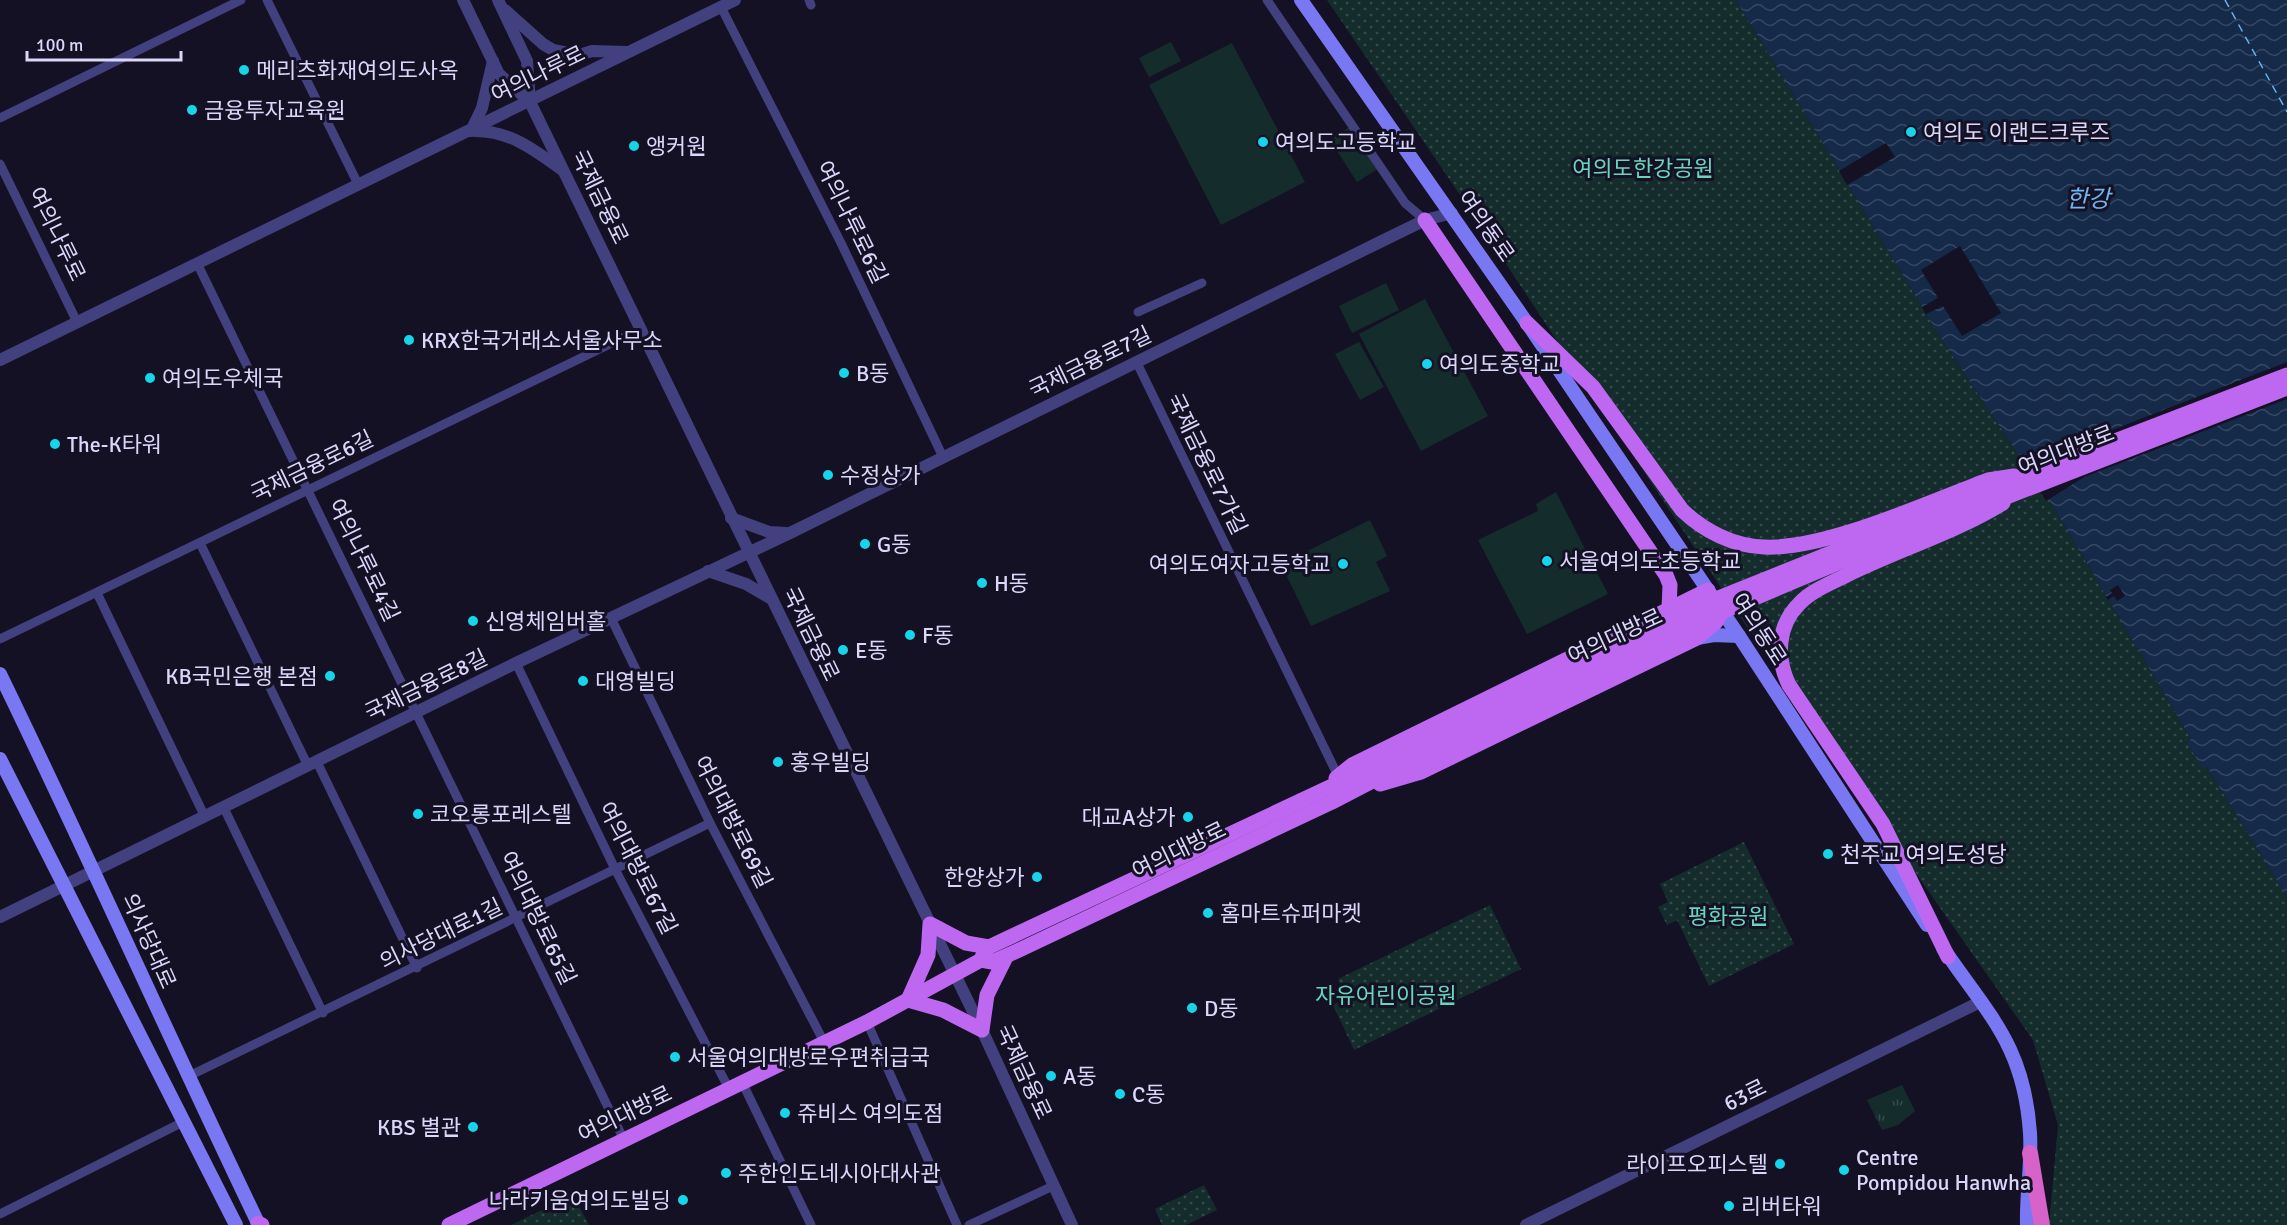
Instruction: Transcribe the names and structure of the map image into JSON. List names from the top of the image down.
{
  "streets": {
    "main road": ["여의동로", "여의대방로", "의사당대로"],
    "street": [
      "여의나루로",
      "국제금융로",
      "여의나루로6길",
      "국제금융로7길",
      "국제금융로7가길",
      "국제금융로6길",
      "여의나루로4길",
      "국제금융로8길",
      "여의대방로69길",
      "여의대방로67길",
      "여의대방로65길",
      "의사당대로1길",
      "63로"
    ]
  },
  "crossings": [
    ["여의나루로", "국제금융로"],
    ["여의나루로", "여의나루로6길"],
    ["여의나루로", "여의나루로4길"],
    ["국제금융로", "국제금융로7길"],
    ["국제금융로", "여의대방로"],
    ["국제금융로", "국제금융로6길"],
    ["국제금융로", "국제금융로8길"],
    ["여의나루로6길", "국제금융로7길"],
    ["여의동로", "국제금융로7길"],
    ["여의동로", "63로"],
    ["국제금융로7길", "국제금융로7가길"],
    ["국제금융로7길", "국제금융로8길"],
    ["여의대방로", "여의대방로69길"],
    ["여의대방로", "여의대방로67길"],
    ["여의대방로", "여의대방로65길"],
    ["국제금융로6길", "여의나루로4길"],
    ["여의나루로4길", "국제금융로8길"],
    ["여의나루로4길", "여의대방로65길"],
    ["국제금융로8길", "여의대방로69길"],
    ["국제금융로8길", "여의대방로67길"],
    ["국제금융로8길", "여의대방로65길"],
    ["국제금융로8길", "의사당대로"],
    ["여의대방로69길", "의사당대로1길"],
    ["여의대방로67길", "의사당대로1길"],
    ["여의대방로65길", "의사당대로1길"],
    ["의사당대로1길", "의사당대로"]
  ],
  "water": ["한강"],
  "parks": ["여의도한강공원", "평화공원", "자유어린이공원"],
  "places": [
    "메리츠화재여의도사옥",
    "금융투자교육원",
    "여의도 이랜드크루즈",
    "여의도고등학교",
    "앵커원",
    "KRX한국거래소서울사무소",
    "여의도중학교",
    "B동",
    "여의도우체국",
    "The-K타워",
    "수정상가",
    "G동",
    "서울여의도초등학교",
    "여의도여자고등학교",
    "H동",
    "신영체임버홀",
    "F동",
    "E동",
    "KB국민은행 본점",
    "대영빌딩",
    "홍우빌딩",
    "코오롱포레스텔",
    "대교A상가",
    "천주교 여의도성당",
    "한양상가",
    "홈마트슈퍼마켓",
    "D동",
    "서울여의대방로우편취급국",
    "A동",
    "C동",
    "쥬비스 여의도점",
    "KBS 별관",
    "라이프오피스텔",
    "Centre Pompidou Hanwha",
    "주한인도네시아대사관",
    "나라키움여의도빌딩",
    "리버타워"
  ],
  "scale_bar": "100 m"
}
